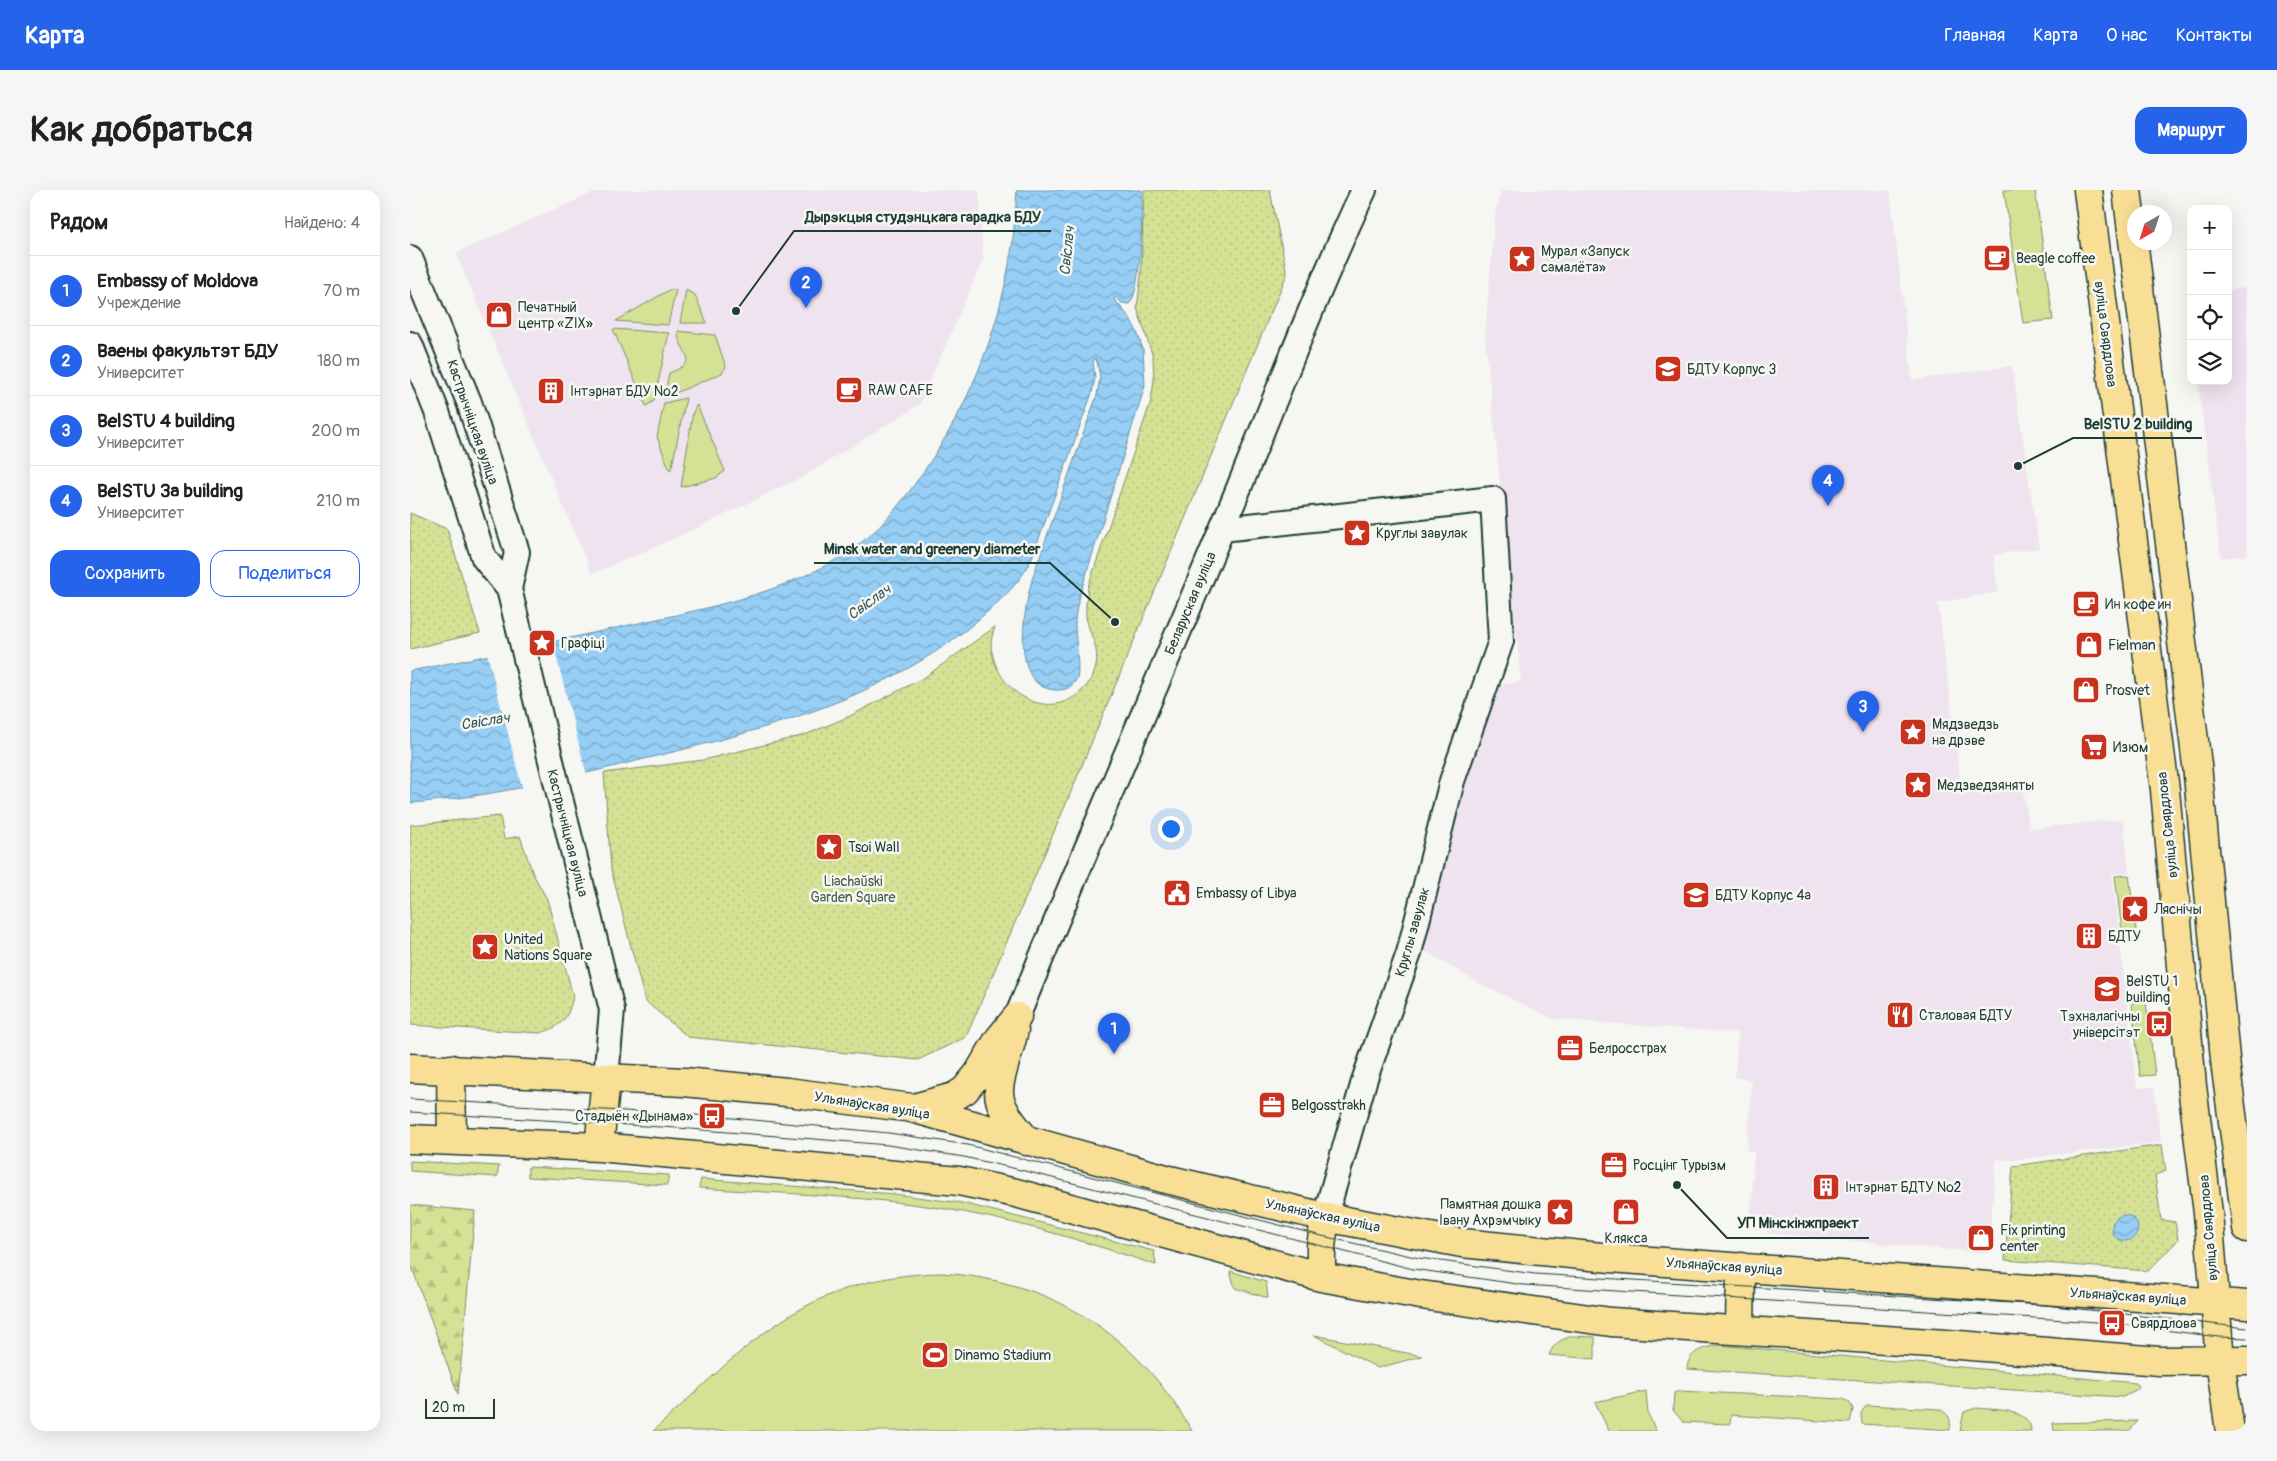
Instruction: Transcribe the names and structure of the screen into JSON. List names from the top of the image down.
{
  "streets": {
    "main road": ["вуліца Свярдлова", "Ульянаўская вуліца"],
    "street": ["Кастрычніцкая вуліца", "Беларуская вуліца", "Круглы завулак"]
  },
  "crossings": [
    ["вуліца Свярдлова", "Ульянаўская вуліца"],
    ["Кастрычніцкая вуліца", "Ульянаўская вуліца"],
    ["Беларуская вуліца", "Круглы завулак"],
    ["Круглы завулак", "Ульянаўская вуліца"]
  ],
  "water": ["Свіслач"],
  "parks": ["Liachaŭski Garden Square"],
  "places": {
    "cafe": ["Beagle coffee", "RAW CAFE", "Ин кофе ин"],
    "place": [
      "Мурал «Запуск самалёта»",
      "Круглы завулак",
      "Графіці",
      "Мядзведзь на дрэве",
      "Медзведзяняты",
      "Tsoi Wall",
      "Ляснічы",
      "United Nations Square",
      "Памятная дошка Івану Ахрэмчыку"
    ],
    "other": [
      "Дырэкцыя студэнцкага гарадка БДУ",
      "BelSTU 2 building",
      "Minsk water and greenery diameter",
      "УП Мінскінжпраект"
    ],
    "shop": [
      "Печатный центр «ZIX»",
      "Fielman",
      "Prosvet",
      "Клякса",
      "Fix printing center"
    ],
    "school or university": ["БДТУ Корпус 3", "БДТУ Корпус 4а", "BelSTU 1 building"],
    "building": ["Інтэрнат БДУ №2", "БДТУ", "Інтэрнат БДТУ №2"],
    "supermarket": ["Изюм"],
    "public building": ["Embassy of Libya"],
    "restaurant": ["Сталовая БДТУ"],
    "bus stop": ["Тэхналагічны універсітэт", "Стадыён «Дынама»", "Свярдлова"],
    "office": ["Белросстрах", "Belgosstrakh", "Росцінг Турызм"],
    "sports": ["Dinamo Stadium"]
  },
  "scale_bar": "20 m",
  "north": "bottom left",
  "page": {
    "header": "Карта",
    "nav": [
      "Главная",
      "Карта",
      "О нас",
      "Контакты"
    ],
    "buttons": [
      "Маршрут",
      ["Сохранить", "Поделиться"]
    ],
    "title": "Как добраться",
    "heading": ["Рядом", "Найдено: 4"],
    "map_buttons": ["+", "−"],
    "list": [
      {
        "mark": "1",
        "name": "Embassy of Moldova",
        "note": "Учреждение",
        "value": "70 m"
      },
      {
        "mark": "2",
        "name": "Ваены факультэт БДУ",
        "note": "Университет",
        "value": "180 m"
      },
      {
        "mark": "3",
        "name": "BelSTU 4 building",
        "note": "Университет",
        "value": "200 m"
      },
      {
        "mark": "4",
        "name": "BelSTU 3a building",
        "note": "Университет",
        "value": "210 m"
      }
    ],
    "pins": [
      "2",
      "4",
      "3",
      "1"
    ],
    "scale": "20 m"
  }
}
